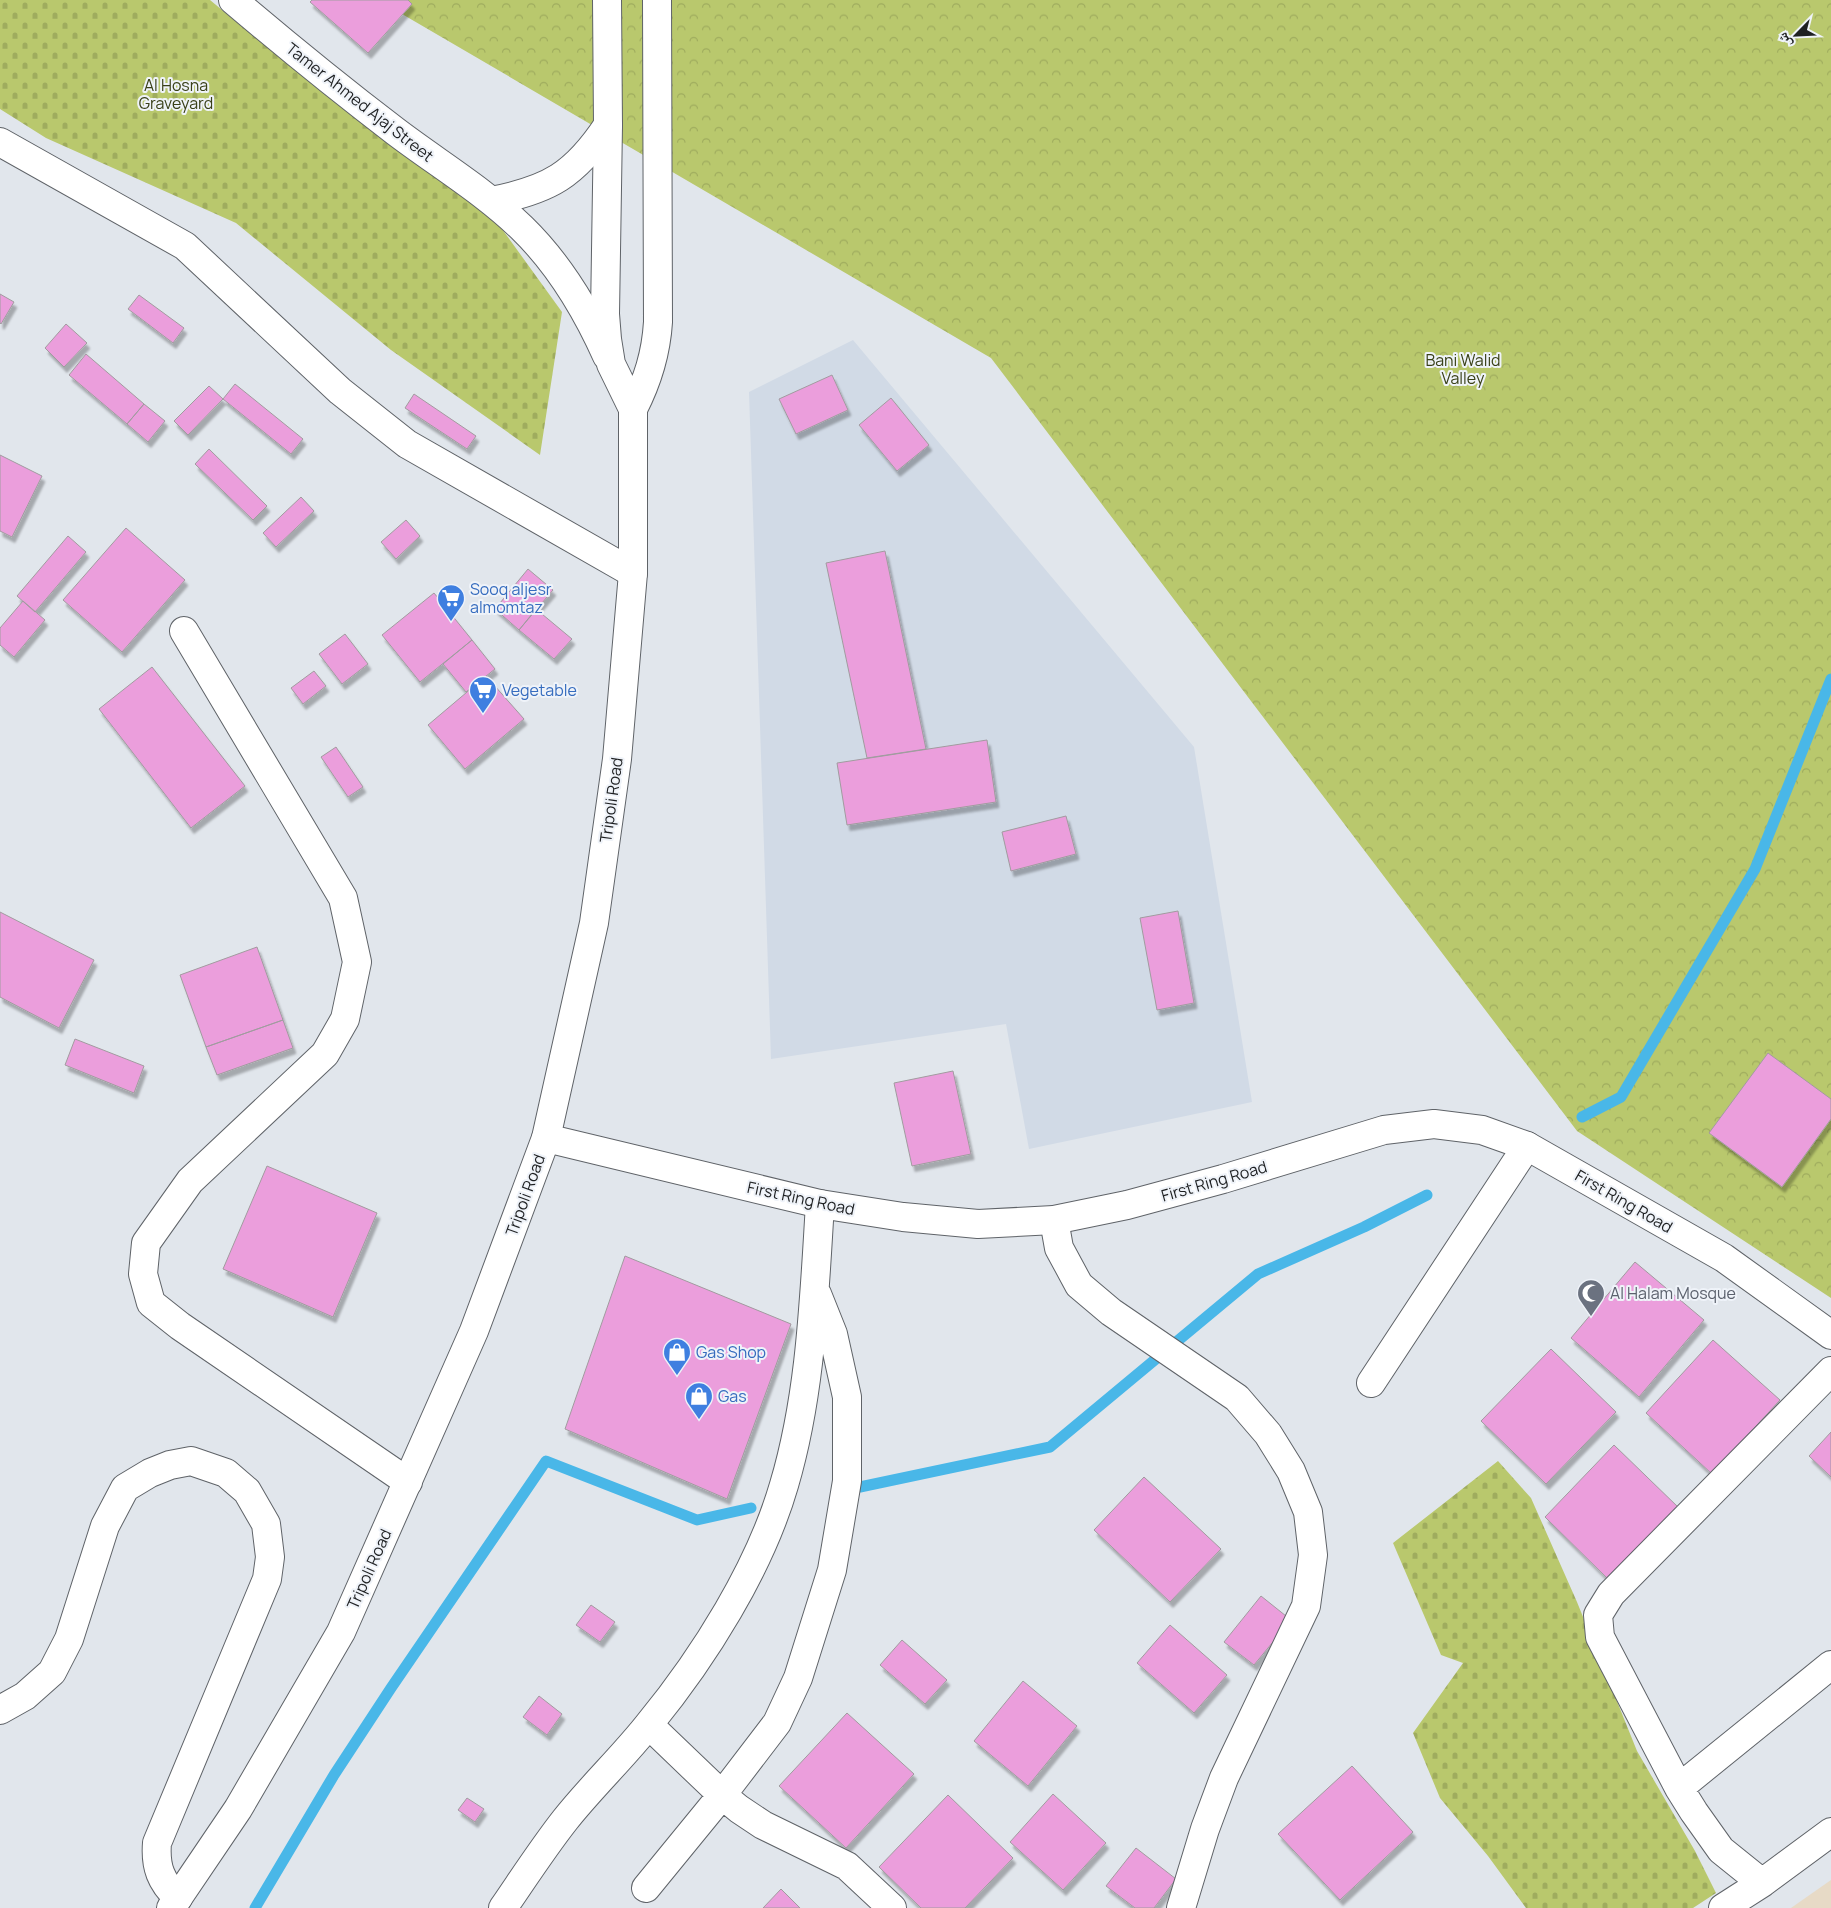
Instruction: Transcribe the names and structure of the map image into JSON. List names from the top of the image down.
{
  "streets": {
    "main road": ["Tamer Ahmed Ajaj Street", "Tripoli Road", "First Ring Road"]
  },
  "crossings": [
    ["Tripoli Road", "First Ring Road"]
  ],
  "parks": ["Al Hosna Graveyard", "Bani Walid Valley"],
  "places": {
    "supermarket": ["Sooq aljesr almomtaz", "Vegetable"],
    "mosque": ["Al Halam Mosque"],
    "shop": ["Gas Shop", "Gas"]
  },
  "north": "bottom left"
}
